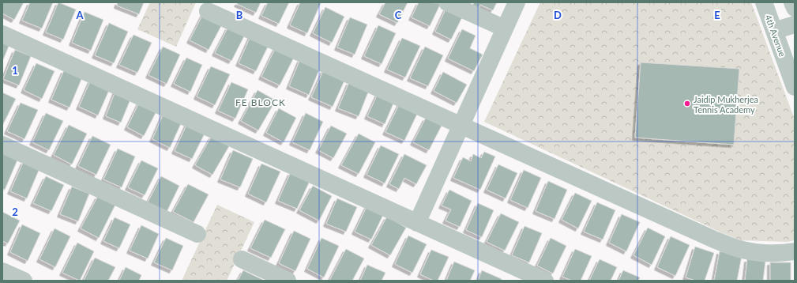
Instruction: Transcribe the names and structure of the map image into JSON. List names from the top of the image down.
{
  "streets": {
    "street": ["4th Avenue"]
  },
  "districts": ["FE BLOCK"],
  "places": ["Jaidip Mukherjea Tennis Academy"],
  "grid": {
    "columns": [
      "A",
      "B",
      "C",
      "D",
      "E"
    ],
    "rows": ["1", "2"]
  }
}
